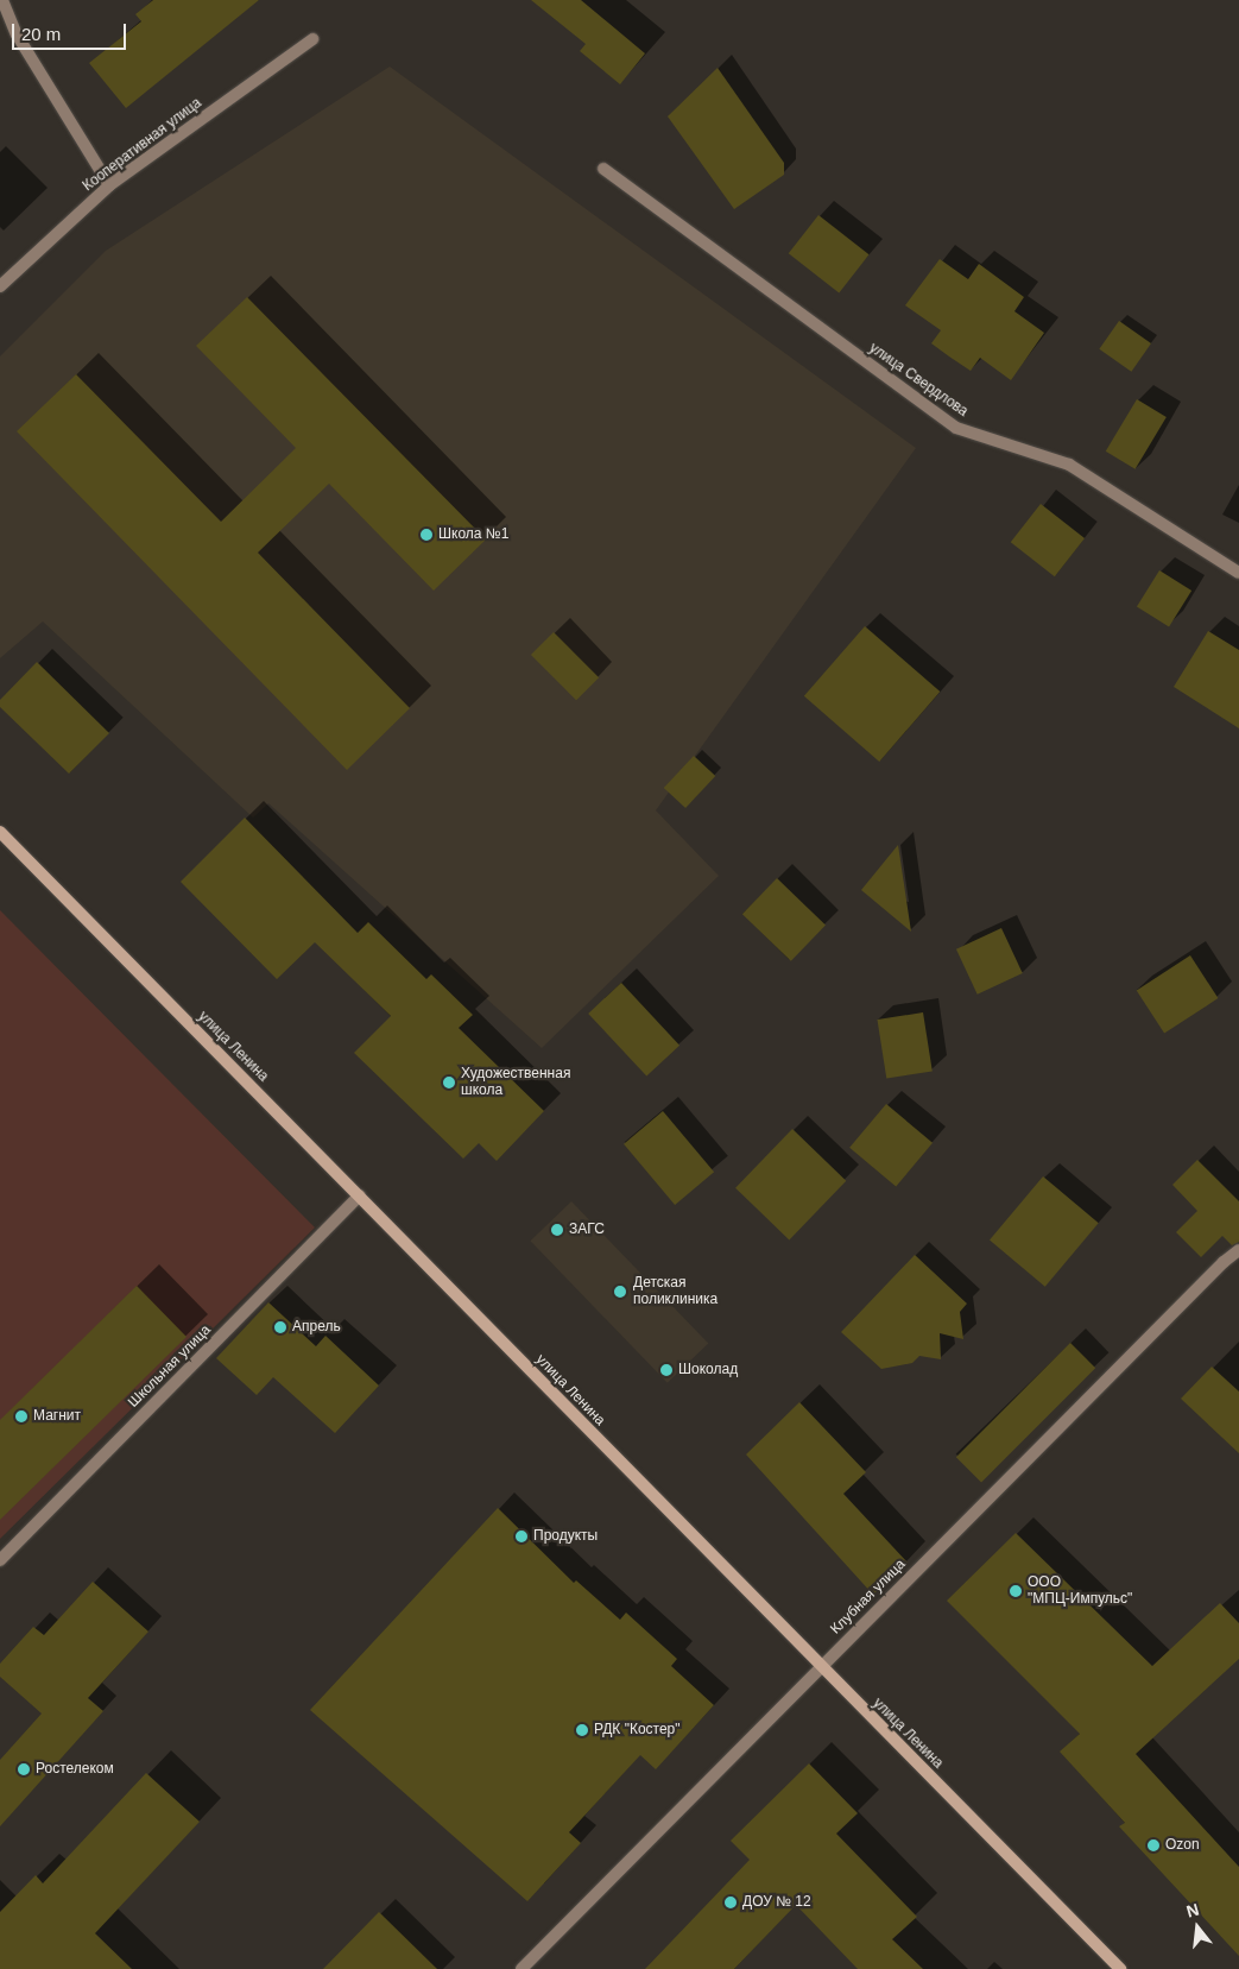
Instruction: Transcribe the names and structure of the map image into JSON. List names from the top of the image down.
{
  "streets": {
    "main road": ["улица Ленина"],
    "street": [
      "Кооперативная улица",
      "улица Свердлова",
      "Школьная улица",
      "Клубная улица"
    ]
  },
  "crossings": [
    ["улица Ленина", "Школьная улица"],
    ["улица Ленина", "Клубная улица"]
  ],
  "places": [
    "Школа №1",
    "Художественная школа",
    "ЗАГС",
    "Детская поликлиника",
    "Апрель",
    "Шоколад",
    "Магнит",
    "Продукты",
    "ООО \"МПЦ-Импульс\"",
    "РДК \"Костер\"",
    "Ростелеком",
    "Ozon",
    "ДОУ № 12"
  ],
  "scale_bar": "20 m",
  "north": "top"
}
